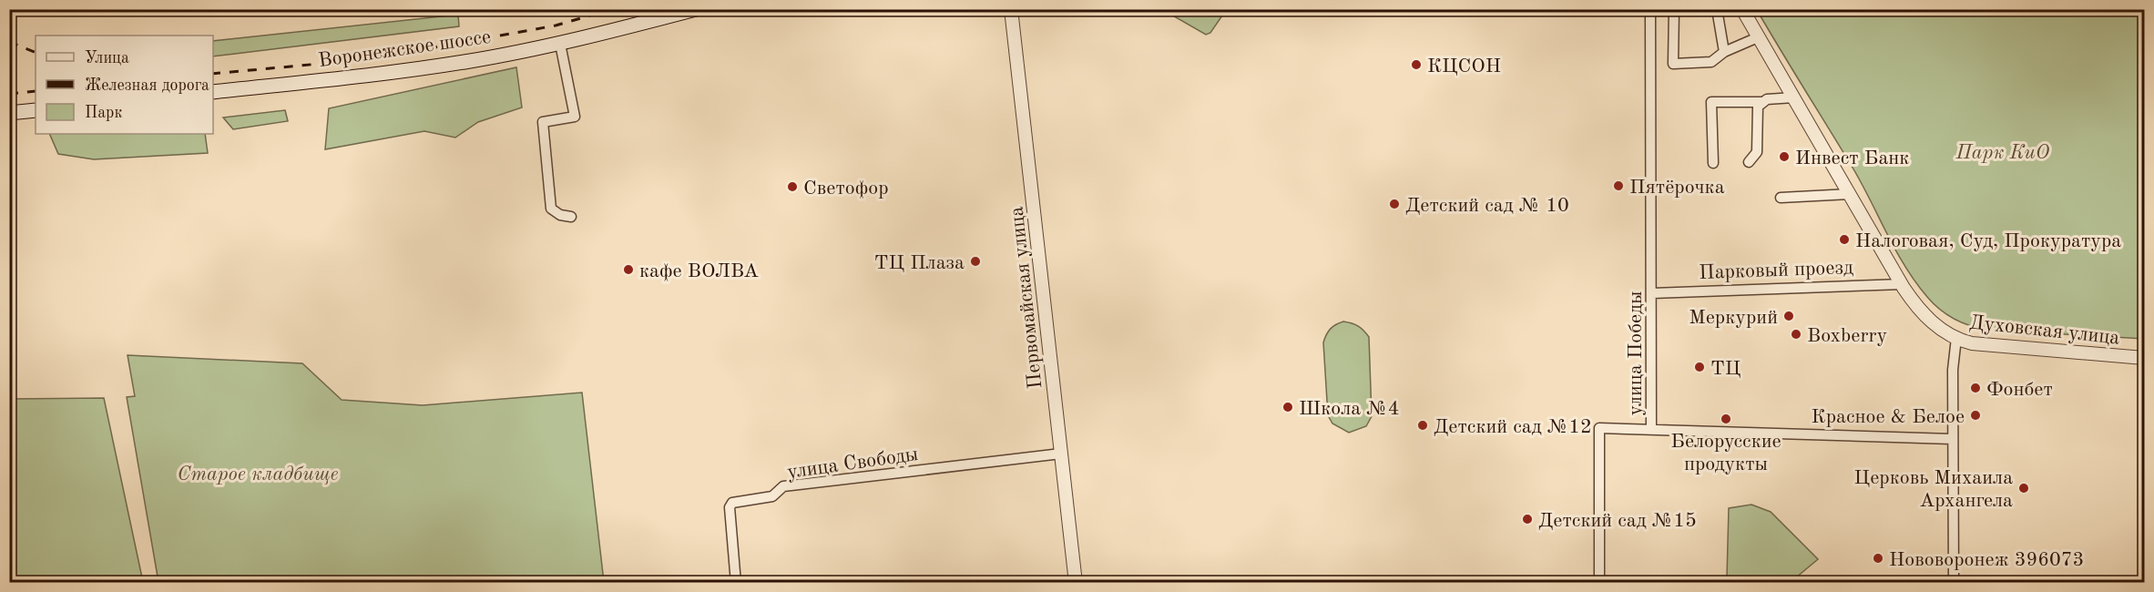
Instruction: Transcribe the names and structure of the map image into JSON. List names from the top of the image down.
{
  "streets": {
    "main road": ["Воронежское шоссе"],
    "street": [
      "Парковый проезд",
      "Первомайская улица",
      "Духовская улица",
      "улица Победы",
      "улица Свободы"
    ]
  },
  "crossings": [
    ["Парковый проезд", "Духовская улица"],
    ["Парковый проезд", "улица Победы"],
    ["Первомайская улица", "улица Свободы"],
    ["Духовская улица", "улица Победы"]
  ],
  "parks": ["Парк КиО", "Старое кладбище"],
  "places": [
    "КЦСОН",
    "Инвест Банк",
    "Пятёрочка",
    "Светофор",
    "Детский сад № 10",
    "Налоговая, Суд, Прокуратура",
    "ТЦ Плаза",
    "кафе ВОЛВА",
    "Меркурий",
    "Boxberry",
    "ТЦ",
    "Фонбет",
    "Школа №4",
    "Красное & Белое",
    "Белорусские продукты",
    "Детский сад №12",
    "Церковь Михаила Архангела",
    "Детский сад №15",
    "Нововоронеж 396073"
  ],
  "legend": ["Улица", "Железная дорога", "Парк"]
}
